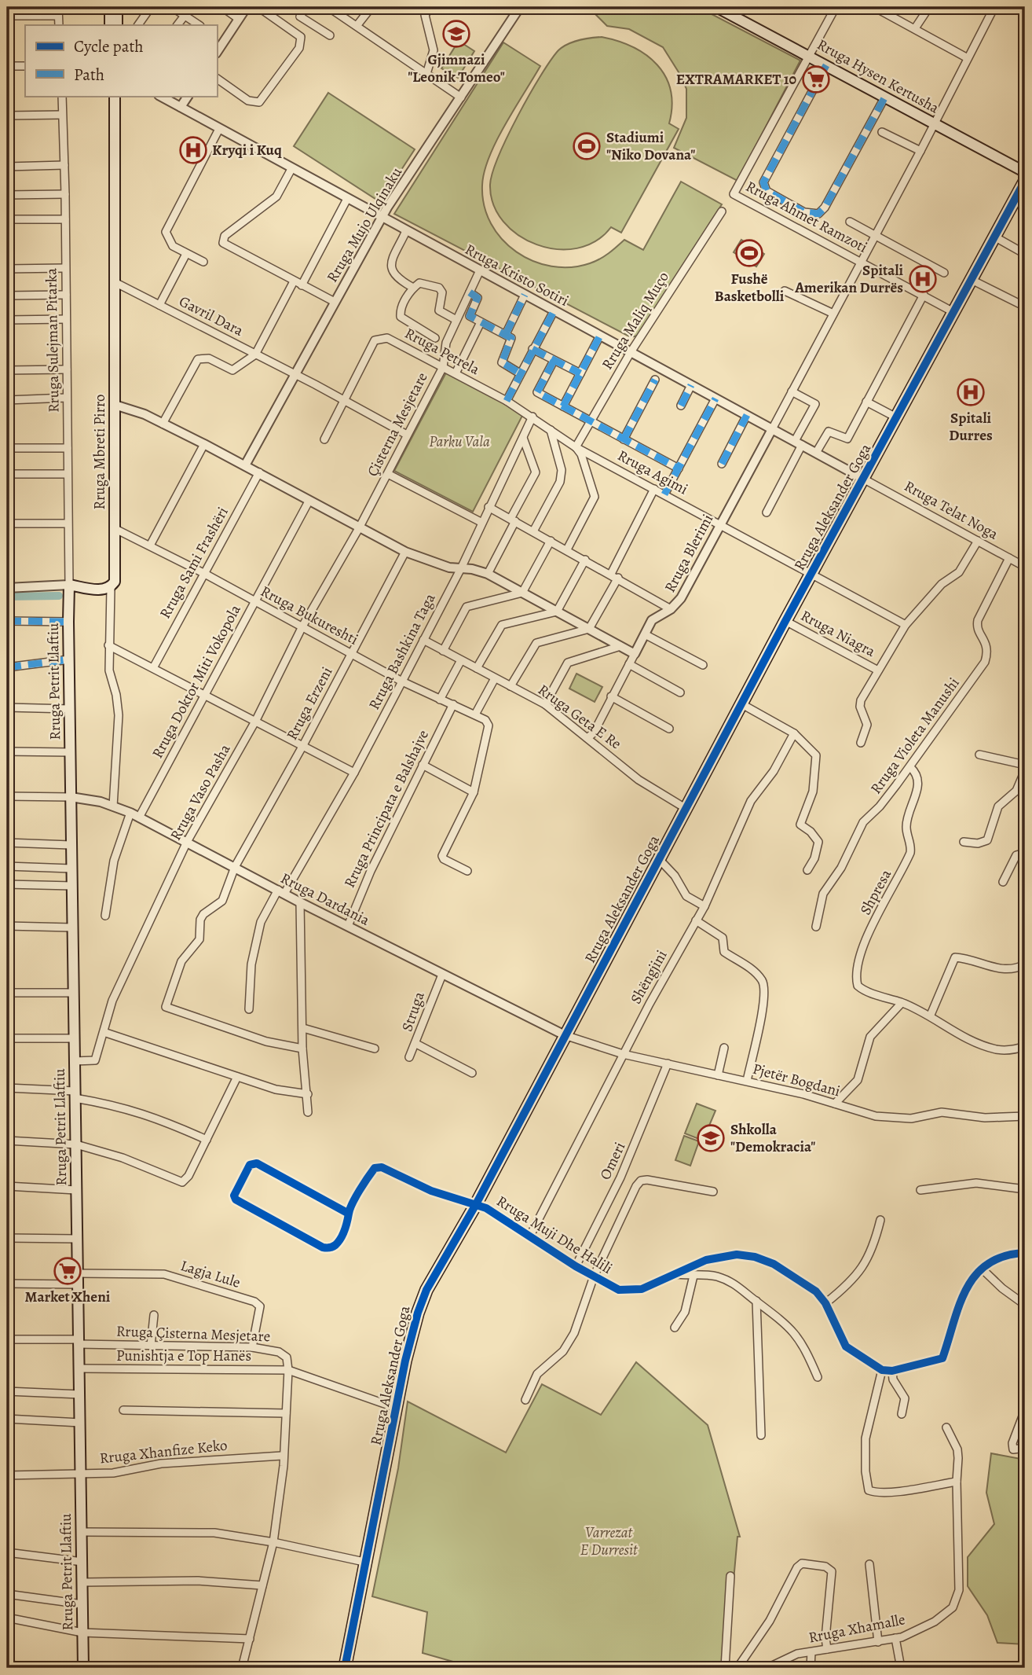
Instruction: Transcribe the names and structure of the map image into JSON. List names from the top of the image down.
{
  "streets": {
    "main road": [
      "Rruga Hysen Kertusha",
      "Rruga Mbreti Pirro",
      "Rruga Aleksander Goga",
      "Rruga Petrit Llaftiu"
    ],
    "street": [
      "Rruga Ahmet Ramzoti",
      "Rruga Mujo Ulqinaku",
      "Rruga Kristo Sotiri",
      "Gavril Dara",
      "Rruga Maliq Muço",
      "Rruga Sulejman Pitarka",
      "Rruga Petrela",
      "Çisterna Mesjetare",
      "Rruga Agimi",
      "Rruga Telat Noga",
      "Rruga Blerimi",
      "Rruga Sami Frashëri",
      "Rruga Bukureshti",
      "Rruga Niagra",
      "Rruga Bashkina Taga",
      "Rruga Doktor Miti Vokopola",
      "Rruga Erzeni",
      "Rruga Geta E Re",
      "Rruga Violeta Manushi",
      "Rruga Vaso Pasha",
      "Rruga Principata e Balshajve",
      "Shpresa",
      "Rruga Dardania",
      "Shëngjini",
      "Struga",
      "Pjetër Bogdani",
      "Omeri",
      "Rruga Muji Dhe Halili",
      "Lagja Lule",
      "Rruga Çisterna Mesjetare",
      "Punishtja e Top Hanës",
      "Rruga Xhanfize Keko",
      "Rruga Xhamalle"
    ]
  },
  "crossings": [
    ["Rruga Hysen Kertusha", "Rruga Ahmet Ramzoti"],
    ["Rruga Ahmet Ramzoti", "Rruga Aleksander Goga"],
    ["Rruga Mujo Ulqinaku", "Rruga Kristo Sotiri"],
    ["Rruga Mujo Ulqinaku", "Gavril Dara"],
    ["Rruga Kristo Sotiri", "Rruga Maliq Muço"],
    ["Rruga Kristo Sotiri", "Çisterna Mesjetare"],
    ["Rruga Kristo Sotiri", "Rruga Aleksander Goga"],
    ["Rruga Kristo Sotiri", "Rruga Telat Noga"],
    ["Rruga Kristo Sotiri", "Rruga Blerimi"],
    ["Gavril Dara", "Rruga Petrela"],
    ["Gavril Dara", "Çisterna Mesjetare"],
    ["Gavril Dara", "Rruga Mbreti Pirro"],
    ["Rruga Maliq Muço", "Rruga Agimi"],
    ["Rruga Sulejman Pitarka", "Rruga Petrit Llaftiu"],
    ["Rruga Petrela", "Çisterna Mesjetare"],
    ["Rruga Petrela", "Rruga Agimi"],
    ["Çisterna Mesjetare", "Rruga Vaso Pasha"],
    ["Rruga Mbreti Pirro", "Rruga Bukureshti"],
    ["Rruga Mbreti Pirro", "Rruga Dardania"],
    ["Rruga Agimi", "Rruga Aleksander Goga"],
    ["Rruga Agimi", "Rruga Blerimi"],
    ["Rruga Agimi", "Rruga Bashkina Taga"],
    ["Rruga Aleksander Goga", "Rruga Telat Noga"],
    ["Rruga Aleksander Goga", "Rruga Niagra"],
    ["Rruga Aleksander Goga", "Rruga Geta E Re"],
    ["Rruga Aleksander Goga", "Rruga Dardania"],
    ["Rruga Aleksander Goga", "Pjetër Bogdani"],
    ["Rruga Aleksander Goga", "Rruga Muji Dhe Halili"],
    ["Rruga Telat Noga", "Rruga Violeta Manushi"],
    ["Rruga Blerimi", "Rruga Geta E Re"],
    ["Rruga Sami Frashëri", "Rruga Bukureshti"],
    ["Rruga Bukureshti", "Rruga Bashkina Taga"],
    ["Rruga Bukureshti", "Rruga Doktor Miti Vokopola"],
    ["Rruga Bukureshti", "Rruga Erzeni"],
    ["Rruga Bukureshti", "Rruga Vaso Pasha"],
    ["Rruga Bukureshti", "Rruga Principata e Balshajve"],
    ["Rruga Bashkina Taga", "Rruga Geta E Re"],
    ["Rruga Bashkina Taga", "Rruga Dardania"],
    ["Rruga Petrit Llaftiu", "Rruga Vaso Pasha"],
    ["Rruga Petrit Llaftiu", "Rruga Dardania"],
    ["Rruga Petrit Llaftiu", "Lagja Lule"],
    ["Rruga Petrit Llaftiu", "Rruga Çisterna Mesjetare"],
    ["Rruga Petrit Llaftiu", "Punishtja e Top Hanës"],
    ["Rruga Petrit Llaftiu", "Rruga Xhanfize Keko"],
    ["Rruga Doktor Miti Vokopola", "Rruga Dardania"],
    ["Rruga Erzeni", "Rruga Dardania"],
    ["Rruga Violeta Manushi", "Shpresa"],
    ["Rruga Vaso Pasha", "Rruga Dardania"],
    ["Rruga Principata e Balshajve", "Rruga Dardania"],
    ["Rruga Dardania", "Struga"],
    ["Rruga Dardania", "Pjetër Bogdani"],
    ["Shëngjini", "Pjetër Bogdani"],
    ["Shëngjini", "Rruga Muji Dhe Halili"],
    ["Pjetër Bogdani", "Omeri"],
    ["Omeri", "Rruga Muji Dhe Halili"],
    ["Lagja Lule", "Rruga Çisterna Mesjetare"],
    ["Rruga Çisterna Mesjetare", "Punishtja e Top Hanës"]
  ],
  "parks": ["Parku Vala", "Varrezat E Durresit"],
  "places": {
    "school or university": ["Gjimnazi \"Leonik Tomeo\"", "Shkolla \"Demokracia\""],
    "supermarket": ["EXTRAMARKET 10", "Market Xheni"],
    "sports": ["Stadiumi \"Niko Dovana\"", "Fushë Basketbolli"],
    "hospital": ["Kryqi i Kuq", "Spitali Amerikan Durrës", "Spitali Durres"]
  },
  "legend": ["Cycle path", "Path"]
}
